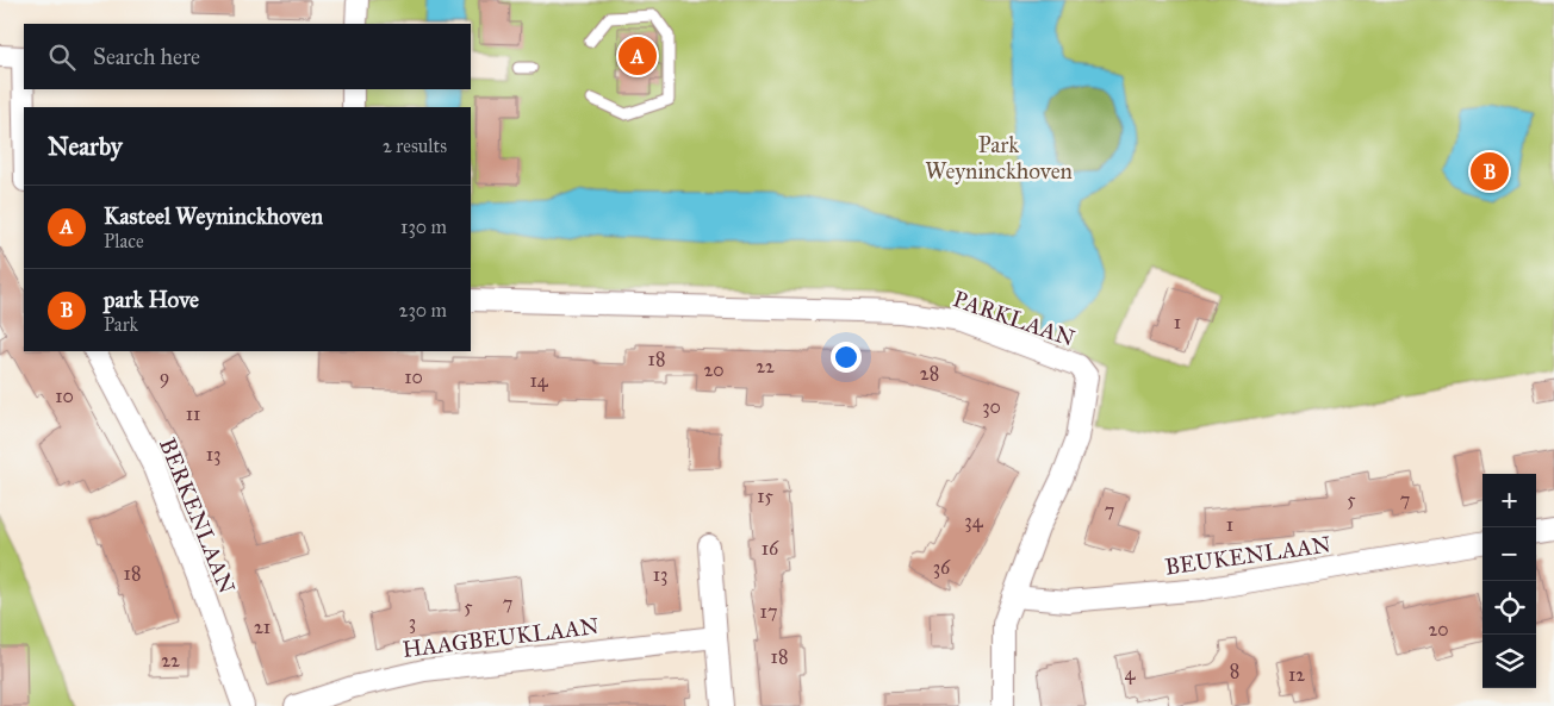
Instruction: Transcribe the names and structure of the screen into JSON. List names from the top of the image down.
{
  "streets": {
    "street": [
      "PARKLAAN",
      "BERKENLAAN",
      "BEUKENLAAN",
      "HAAGBEUKLAAN"
    ]
  },
  "crossings": [
    ["PARKLAAN", "BEUKENLAAN"]
  ],
  "parks": ["Park Weyninckhoven"],
  "house_numbers": [
    "1",
    "18",
    "22",
    "20",
    "28",
    "9",
    "10",
    "14",
    "10",
    "30",
    "11",
    "13",
    "15",
    "5",
    "7",
    "7",
    "34",
    "1",
    "16",
    "36",
    "18",
    "13",
    "7",
    "5",
    "17",
    "3",
    "21",
    "20",
    "18",
    "22",
    "8",
    "4",
    "12"
  ],
  "page": {
    "search": "Search here",
    "pins": ["A", "B"],
    "heading": ["Nearby", "2 results"],
    "list": [
      {
        "mark": "A",
        "name": "Kasteel Weyninckhoven",
        "note": "Place",
        "value": "130 m"
      },
      {
        "mark": "B",
        "name": "park Hove",
        "note": "Park",
        "value": "230 m"
      }
    ],
    "map_buttons": ["+", "−"]
  }
}
